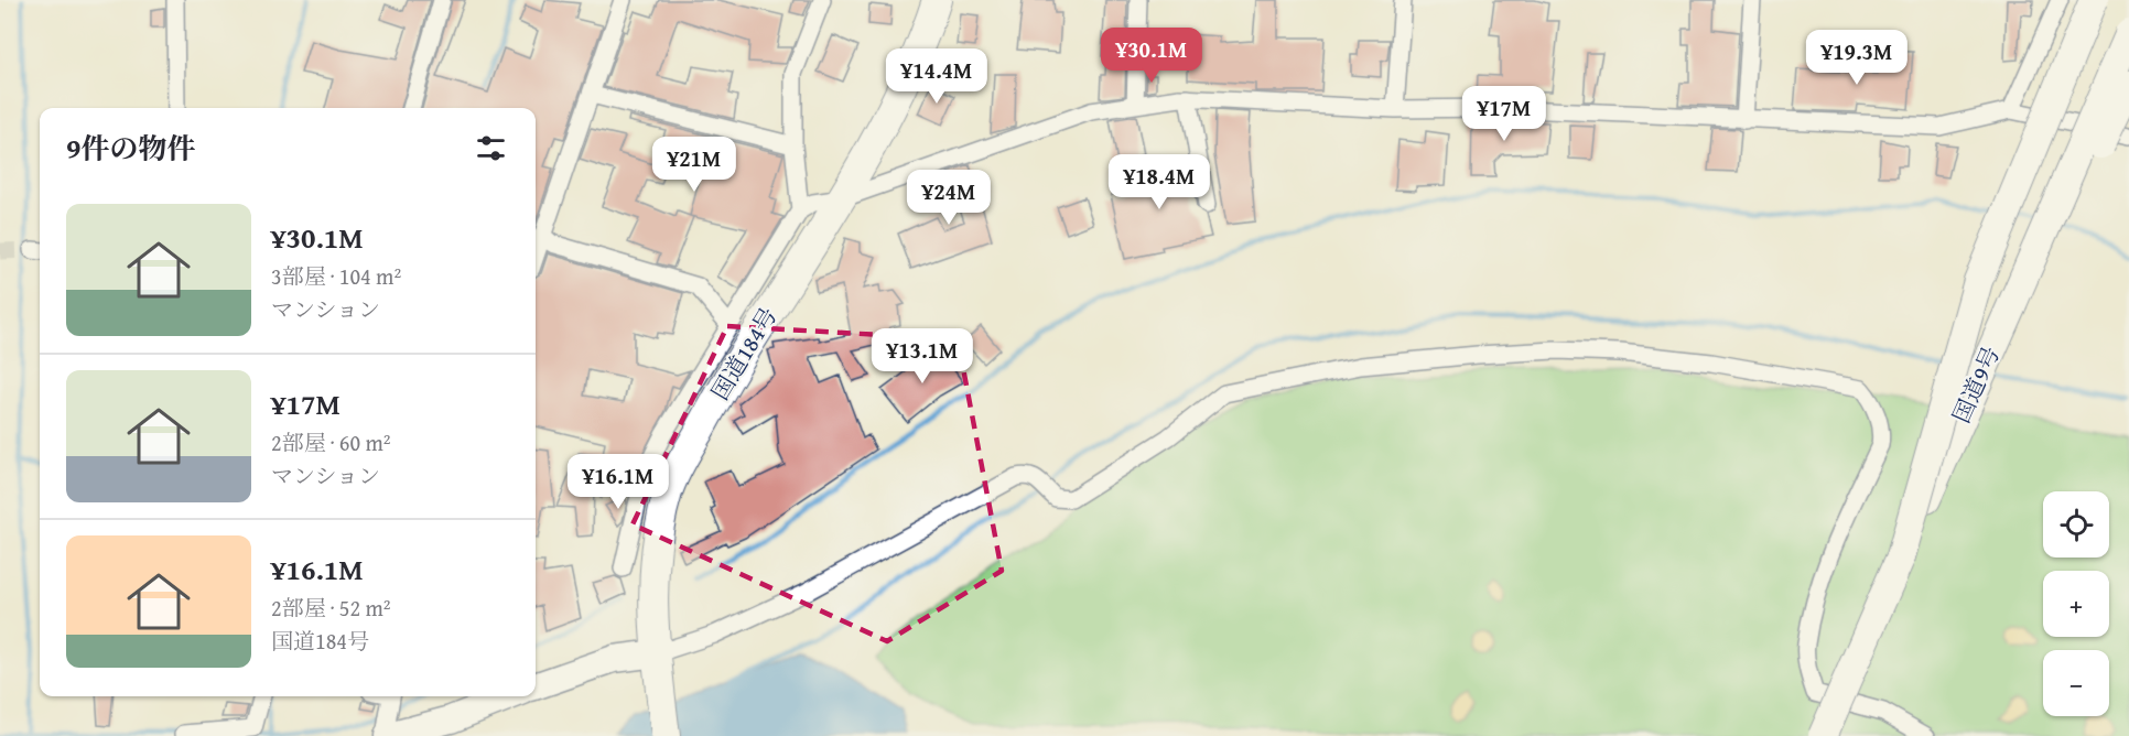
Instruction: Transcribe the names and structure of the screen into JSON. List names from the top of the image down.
{
  "streets": {
    "highway": ["国道184号", "国道9号"]
  },
  "page": {
    "price": [
      "¥30.1M",
      "¥19.3M",
      "¥14.4M",
      "¥17M",
      "¥21M",
      "¥18.4M",
      "¥24M",
      "¥13.1M",
      "¥16.1M"
    ],
    "heading": "9件の物件",
    "list": [
      {
        "name": "¥30.1M",
        "note": "3部屋 · 104 m² · マンション"
      },
      {
        "name": "¥17M",
        "note": "2部屋 · 60 m² · マンション"
      },
      {
        "name": "¥16.1M",
        "note": "2部屋 · 52 m² · 国道184号"
      }
    ],
    "map_buttons": ["+", "−"]
  }
}
